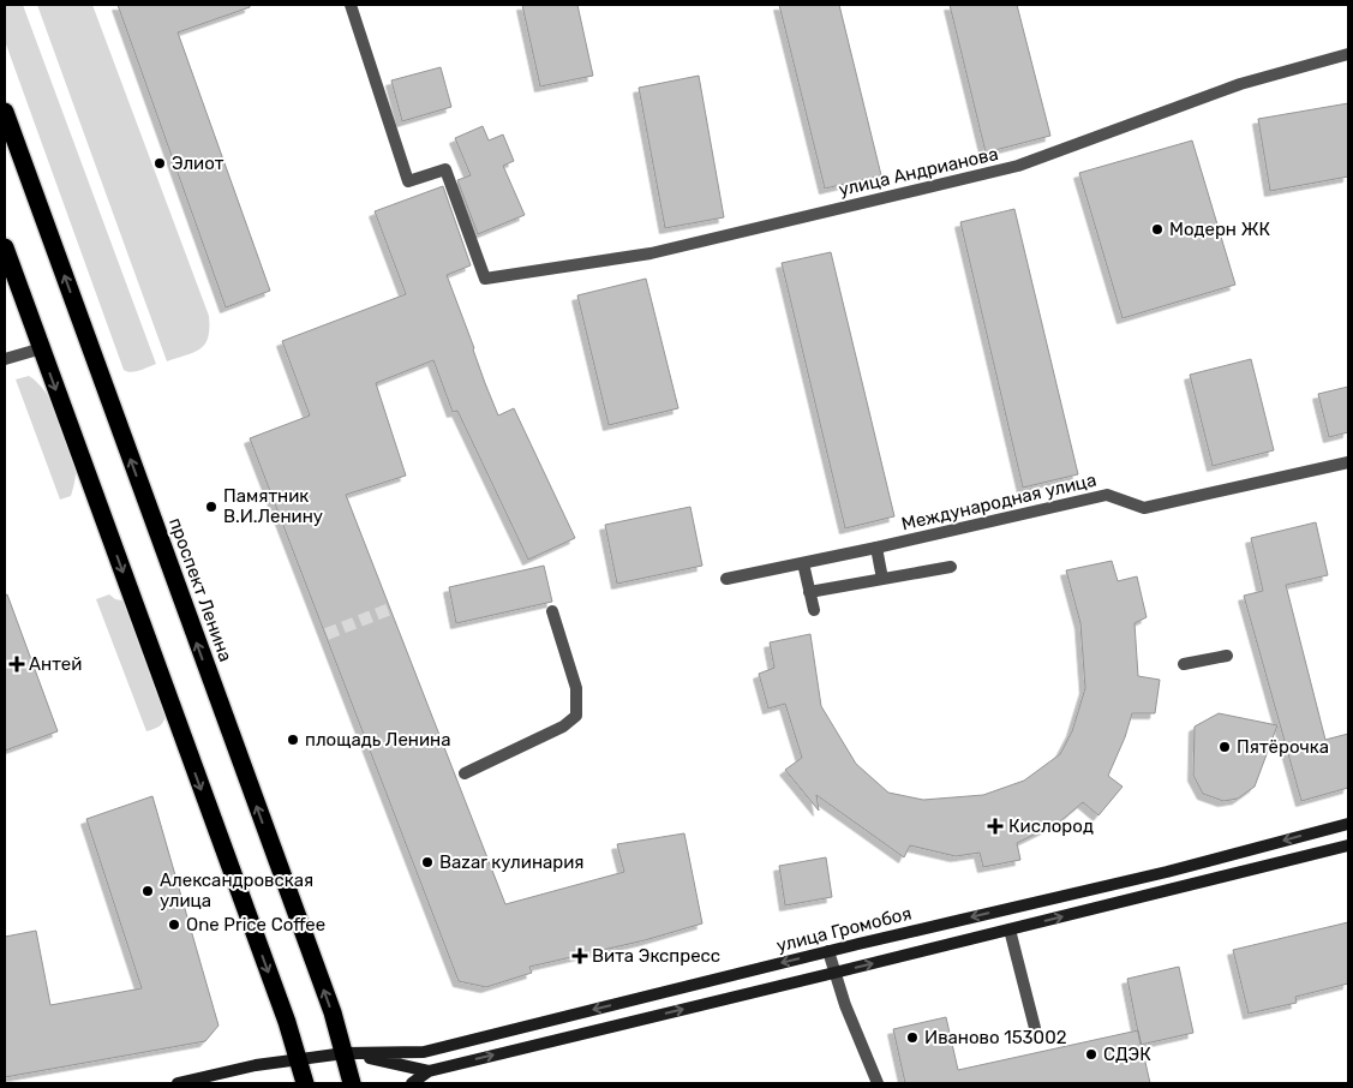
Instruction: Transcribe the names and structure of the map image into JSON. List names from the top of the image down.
{
  "streets": {
    "highway": ["проспект Ленина"],
    "main road": ["улица Громобоя"],
    "street": ["улица Андрианова", "Международная улица"]
  },
  "crossings": [
    ["проспект Ленина", "улица Громобоя"]
  ],
  "places": {
    "other": [
      "Элиот",
      "Модерн ЖК",
      "Памятник В.И.Ленину",
      "площадь Ленина",
      "Пятёрочка",
      "Bazar кулинария",
      "Александровская улица",
      "One Price Coffee",
      "Иваново 153002",
      "СДЭК"
    ],
    "health": ["Антей", "Кислород", "Вита Экспресс"]
  }
}
